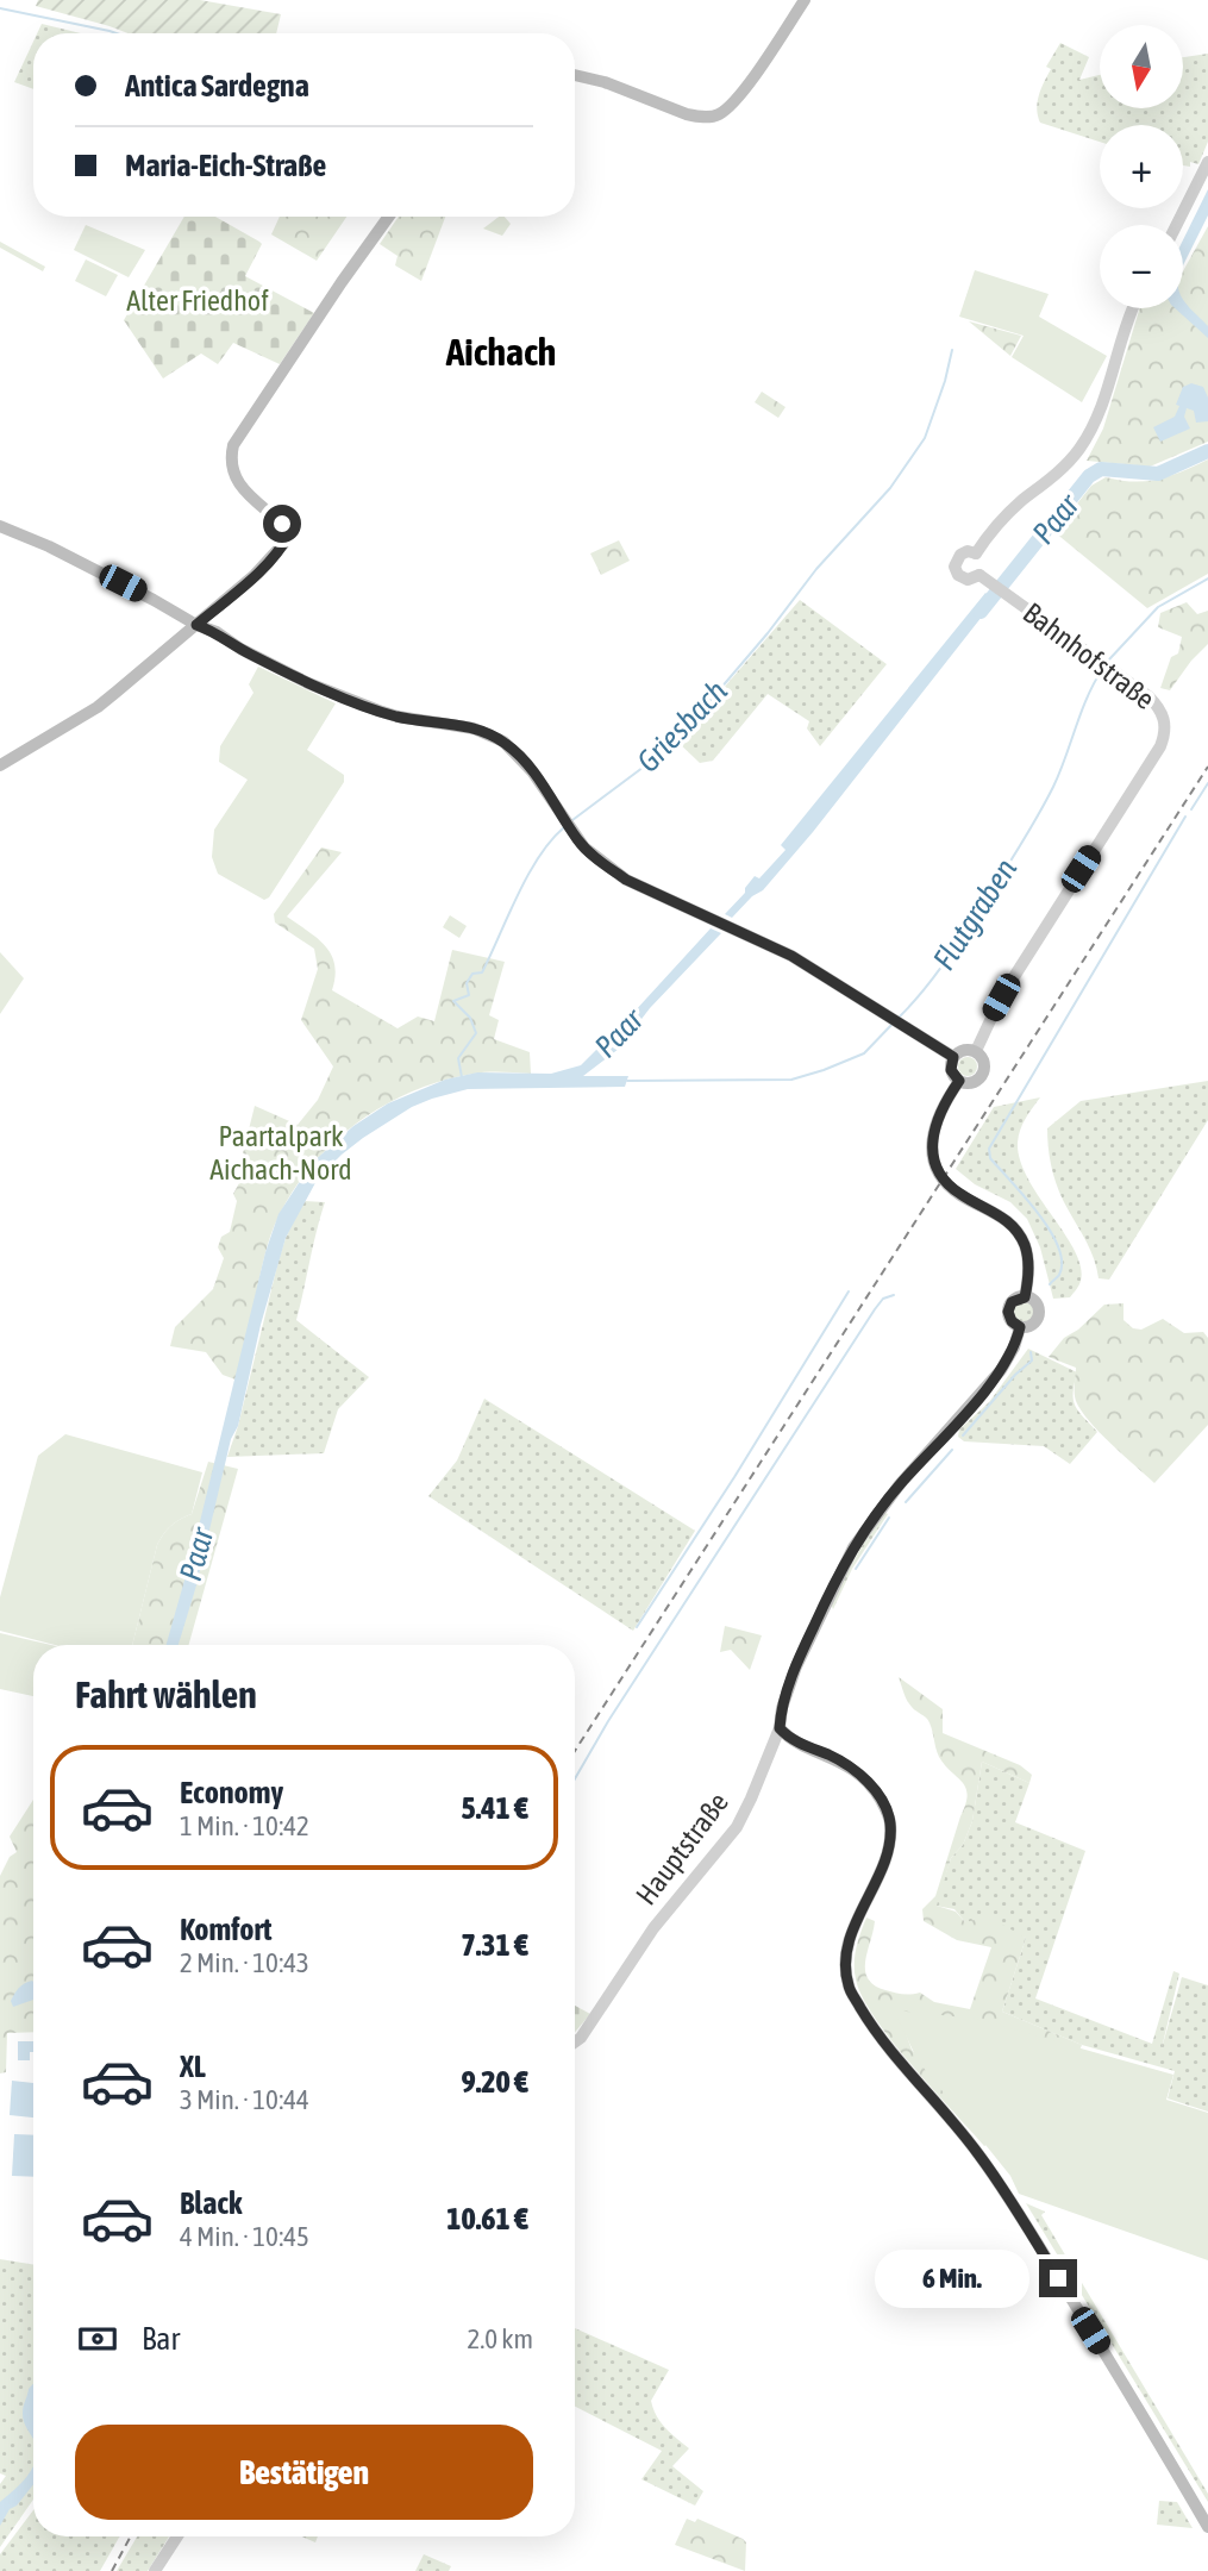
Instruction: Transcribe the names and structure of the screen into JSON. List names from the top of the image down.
{
  "streets": {
    "main road": ["Hauptstraße"],
    "street": ["Bahnhofstraße"]
  },
  "districts": ["Aichach"],
  "water": ["Paar", "Griesbach", "Flutgraben"],
  "parks": ["Alter Friedhof", "Paartalpark Aichach-Nord"],
  "north": "bottom",
  "page": {
    "map_buttons": ["+", "−"],
    "banner": ["Antica Sardegna", "Maria-Eich-Straße"],
    "heading": "Fahrt wählen",
    "list": [
      {
        "name": "Economy",
        "note": "1 Min. · 10:42",
        "value": "5.41 €"
      },
      {
        "name": "Komfort",
        "note": "2 Min. · 10:43",
        "value": "7.31 €"
      },
      {
        "name": "XL",
        "note": "3 Min. · 10:44",
        "value": "9.20 €"
      },
      {
        "name": "Black",
        "note": "4 Min. · 10:45",
        "value": "10.61 €"
      }
    ],
    "bubble": "6 Min.",
    "pay": ["Bar", "2.0 km"],
    "buttons": "Bestätigen"
  }
}
